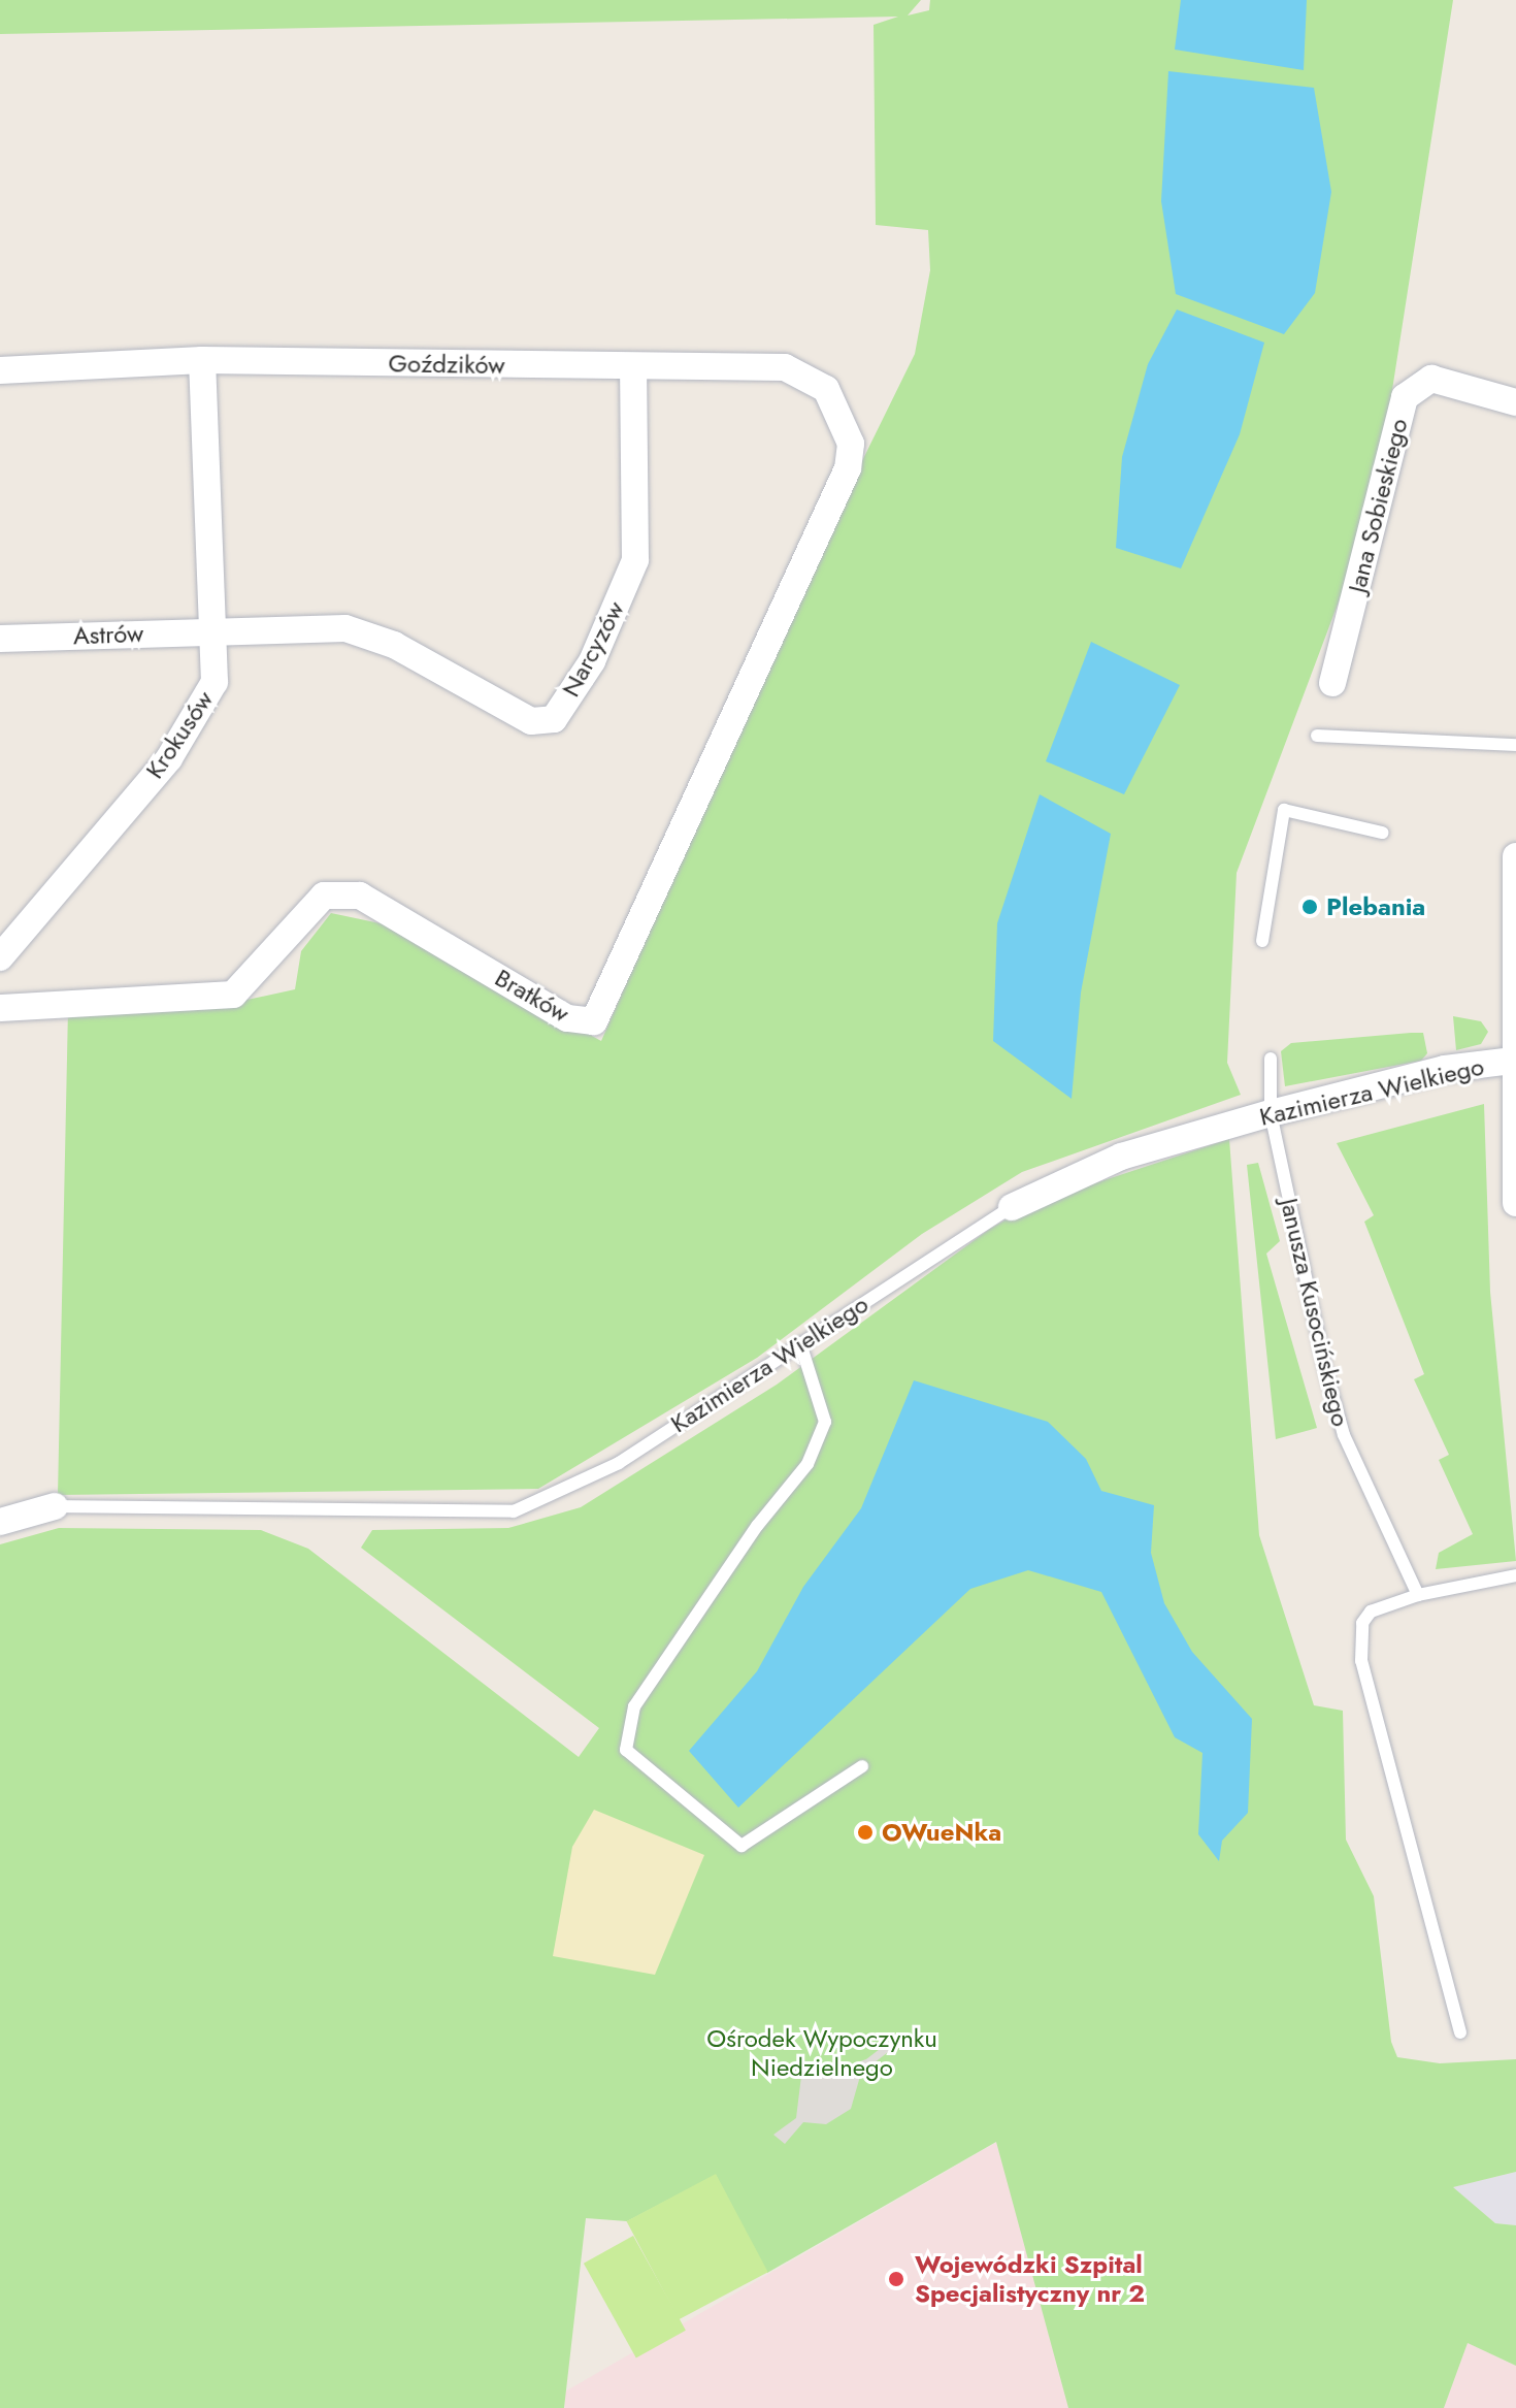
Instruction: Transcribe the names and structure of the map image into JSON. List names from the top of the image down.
{
  "streets": {
    "street": [
      "Goździków",
      "Jana Sobieskiego",
      "Astrów",
      "Narcyzów",
      "Krokusów",
      "Bratków",
      "Kazimierza Wielkiego"
    ],
    "lane": ["Janusza Kusocińskiego"]
  },
  "crossings": [
    ["Goździków", "Narcyzów"],
    ["Goździków", "Krokusów"],
    ["Goździków", "Bratków"],
    ["Astrów", "Narcyzów"],
    ["Astrów", "Krokusów"],
    ["Narcyzów", "Krokusów"],
    ["Kazimierza Wielkiego", "Janusza Kusocińskiego"]
  ],
  "parks": ["Ośrodek Wypoczynku Niedzielnego"],
  "places": ["Plebania", "OWueNka", "Wojewódzki Szpital Specjalistyczny nr 2"]
}
